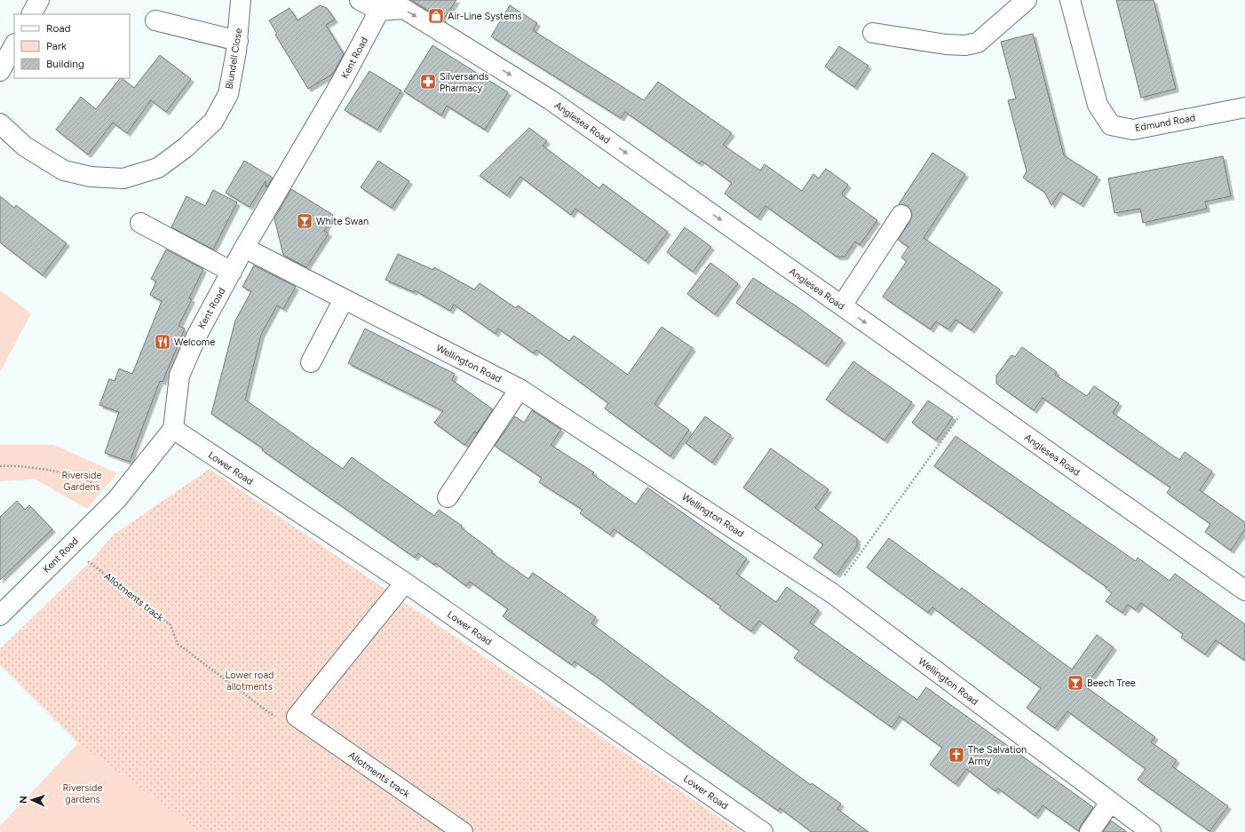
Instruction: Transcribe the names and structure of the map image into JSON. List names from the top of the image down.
{
  "streets": {
    "street": [
      "Kent Road",
      "Blundell Close",
      "Anglesea Road",
      "Edmund Road",
      "Wellington Road",
      "Lower Road",
      "Allotments track"
    ]
  },
  "crossings": [
    ["Kent Road", "Anglesea Road"],
    ["Kent Road", "Wellington Road"],
    ["Kent Road", "Lower Road"],
    ["Kent Road", "Allotments track"]
  ],
  "one_way": ["Anglesea Road"],
  "parks": ["Riverside Gardens", "Lower road allotments", "Riverside gardens"],
  "places": {
    "shop": ["Air-Line Systems"],
    "pharmacy": ["Silversands Pharmacy"],
    "bar": ["White Swan", "Beech Tree"],
    "restaurant": ["Welcome"],
    "church": ["The Salvation Army"]
  },
  "legend": ["Road", "Park", "Building"],
  "north": "left"
}
